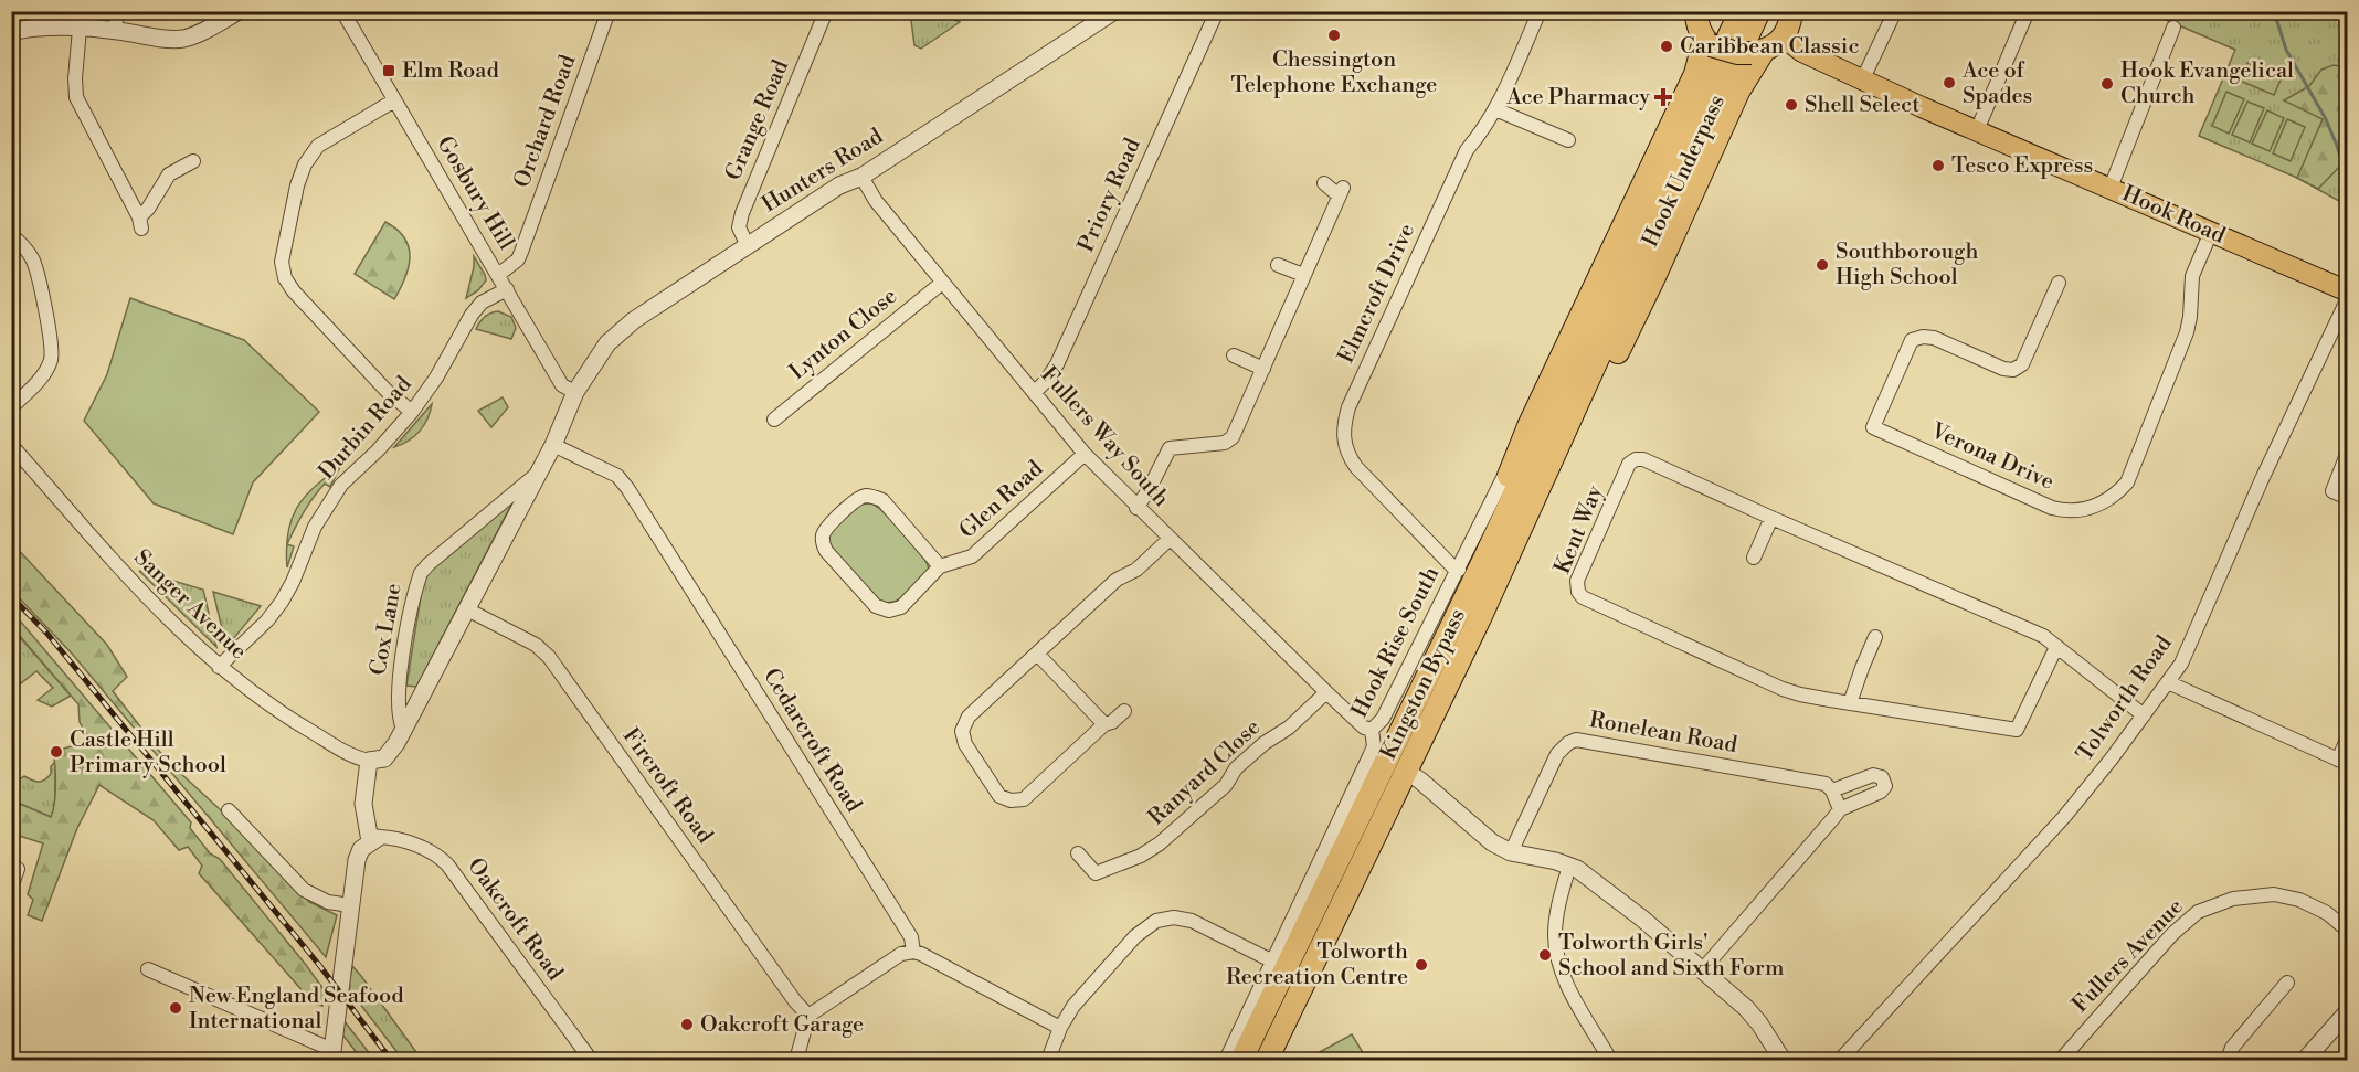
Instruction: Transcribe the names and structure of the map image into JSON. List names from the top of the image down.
{
  "streets": {
    "highway": ["Hook Underpass", "Kingston Bypass"],
    "main road": ["Hook Road"],
    "street": [
      "Grange Road",
      "Orchard Road",
      "Hunters Road",
      "Gosbury Hill",
      "Priory Road",
      "Elmcroft Drive",
      "Lynton Close",
      "Durbin Road",
      "Fullers Way South",
      "Verona Drive",
      "Glen Road",
      "Kent Way",
      "Sanger Avenue",
      "Cox Lane",
      "Hook Rise South",
      "Tolworth Road",
      "Ronelean Road",
      "Cedarcroft Road",
      "Ranyard Close",
      "Fircroft Road",
      "Oakcroft Road",
      "Fullers Avenue"
    ]
  },
  "crossings": [
    ["Grange Road", "Hunters Road"],
    ["Orchard Road", "Gosbury Hill"],
    ["Hunters Road", "Gosbury Hill"],
    ["Hunters Road", "Fullers Way South"],
    ["Hunters Road", "Cox Lane"],
    ["Hook Underpass", "Kingston Bypass"],
    ["Gosbury Hill", "Durbin Road"],
    ["Gosbury Hill", "Cox Lane"],
    ["Priory Road", "Fullers Way South"],
    ["Hook Road", "Verona Drive"],
    ["Elmcroft Drive", "Hook Rise South"],
    ["Lynton Close", "Fullers Way South"],
    ["Durbin Road", "Sanger Avenue"],
    ["Fullers Way South", "Glen Road"],
    ["Fullers Way South", "Hook Rise South"],
    ["Fullers Way South", "Ranyard Close"],
    ["Kent Way", "Tolworth Road"],
    ["Sanger Avenue", "Cox Lane"],
    ["Cox Lane", "Cedarcroft Road"],
    ["Cox Lane", "Fircroft Road"]
  ],
  "places": {
    "other": [
      "Chessington Telephone Exchange",
      "Caribbean Classic",
      "Ace of Spades",
      "Hook Evangelical Church",
      "Shell Select",
      "Tesco Express",
      "Southborough High School",
      "Castle Hill Primary School",
      "Tolworth Girls' School and Sixth Form",
      "Tolworth Recreation Centre",
      "New England Seafood International",
      "Oakcroft Garage"
    ],
    "transit": ["Elm Road"],
    "health": ["Ace Pharmacy"]
  }
}
